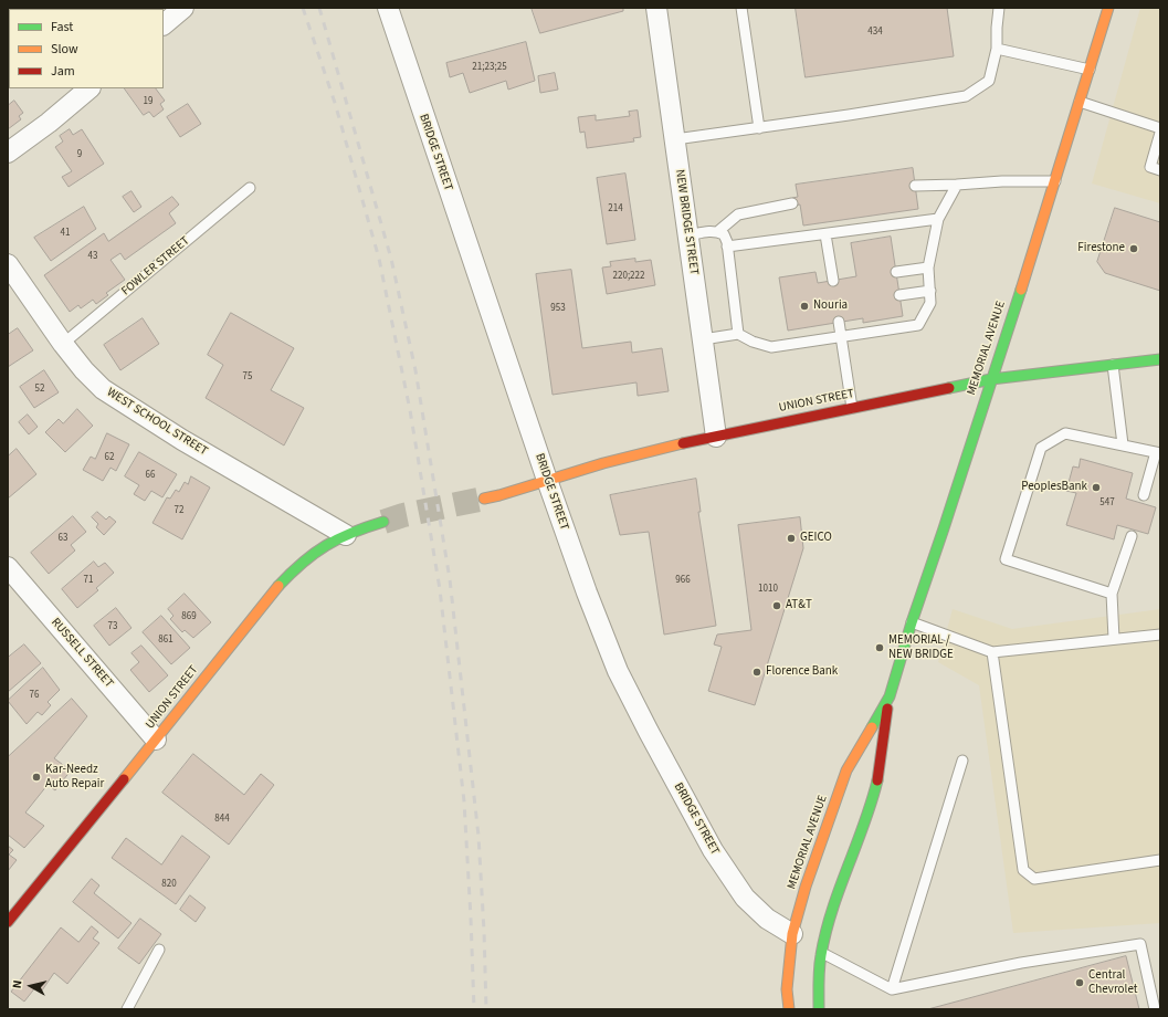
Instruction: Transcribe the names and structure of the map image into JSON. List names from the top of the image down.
{
  "streets": {
    "main road": ["MEMORIAL AVENUE", "UNION STREET"],
    "street": [
      "BRIDGE STREET",
      "NEW BRIDGE STREET",
      "WEST SCHOOL STREET",
      "RUSSELL STREET"
    ],
    "lane": ["FOWLER STREET"]
  },
  "crossings": [
    ["BRIDGE STREET", "MEMORIAL AVENUE"],
    ["BRIDGE STREET", "UNION STREET"],
    ["NEW BRIDGE STREET", "UNION STREET"],
    ["FOWLER STREET", "WEST SCHOOL STREET"],
    ["MEMORIAL AVENUE", "UNION STREET"],
    ["UNION STREET", "WEST SCHOOL STREET"],
    ["UNION STREET", "RUSSELL STREET"]
  ],
  "places": [
    "Firestone",
    "Nouria",
    "PeoplesBank",
    "GEICO",
    "AT&T",
    "MEMORIAL / NEW BRIDGE",
    "Florence Bank",
    "Kar-Needz Auto Repair",
    "Central Chevrolet"
  ],
  "house_numbers": [
    "434",
    "21;23;25",
    "19",
    "9",
    "214",
    "41",
    "43",
    "220;222",
    "953",
    "75",
    "52",
    "62",
    "66",
    "547",
    "72",
    "63",
    "71",
    "966",
    "1010",
    "869",
    "73",
    "861",
    "76",
    "844",
    "820"
  ],
  "legend": ["Fast", "Slow", "Jam"],
  "north": "left"
}
